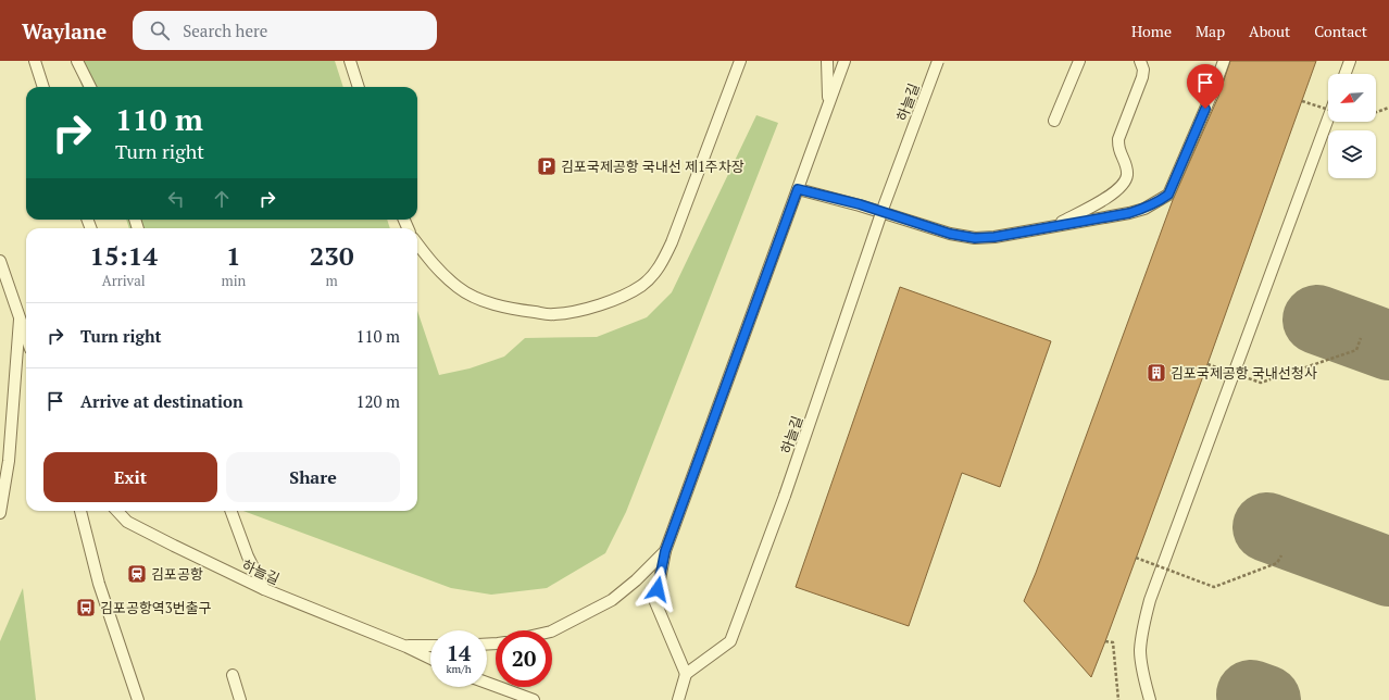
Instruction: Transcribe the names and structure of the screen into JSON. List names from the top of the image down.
{
  "streets": {
    "lane": ["하늘길"]
  },
  "places": {
    "parking": ["김포국제공항 국내선 제1주차장"],
    "building": ["김포국제공항 국내선청사"],
    "station": ["김포공항"],
    "bus stop": ["김포공항역3번출구"]
  },
  "north": "bottom left",
  "page": {
    "header": "Waylane",
    "search": "Search here",
    "nav": [
      "Home",
      "Map",
      "About",
      "Contact"
    ],
    "turn": ["110 m", "Turn right"],
    "eta": [
      "15:14",
      "Arrival",
      "1",
      "min",
      "230",
      "m"
    ],
    "list": [
      {
        "name": "Turn right",
        "value": "110 m"
      },
      {
        "name": "Arrive at destination",
        "value": "120 m"
      }
    ],
    "buttons": ["Exit", "Share"],
    "speed": "14 km/h",
    "limit": "20"
  }
}
